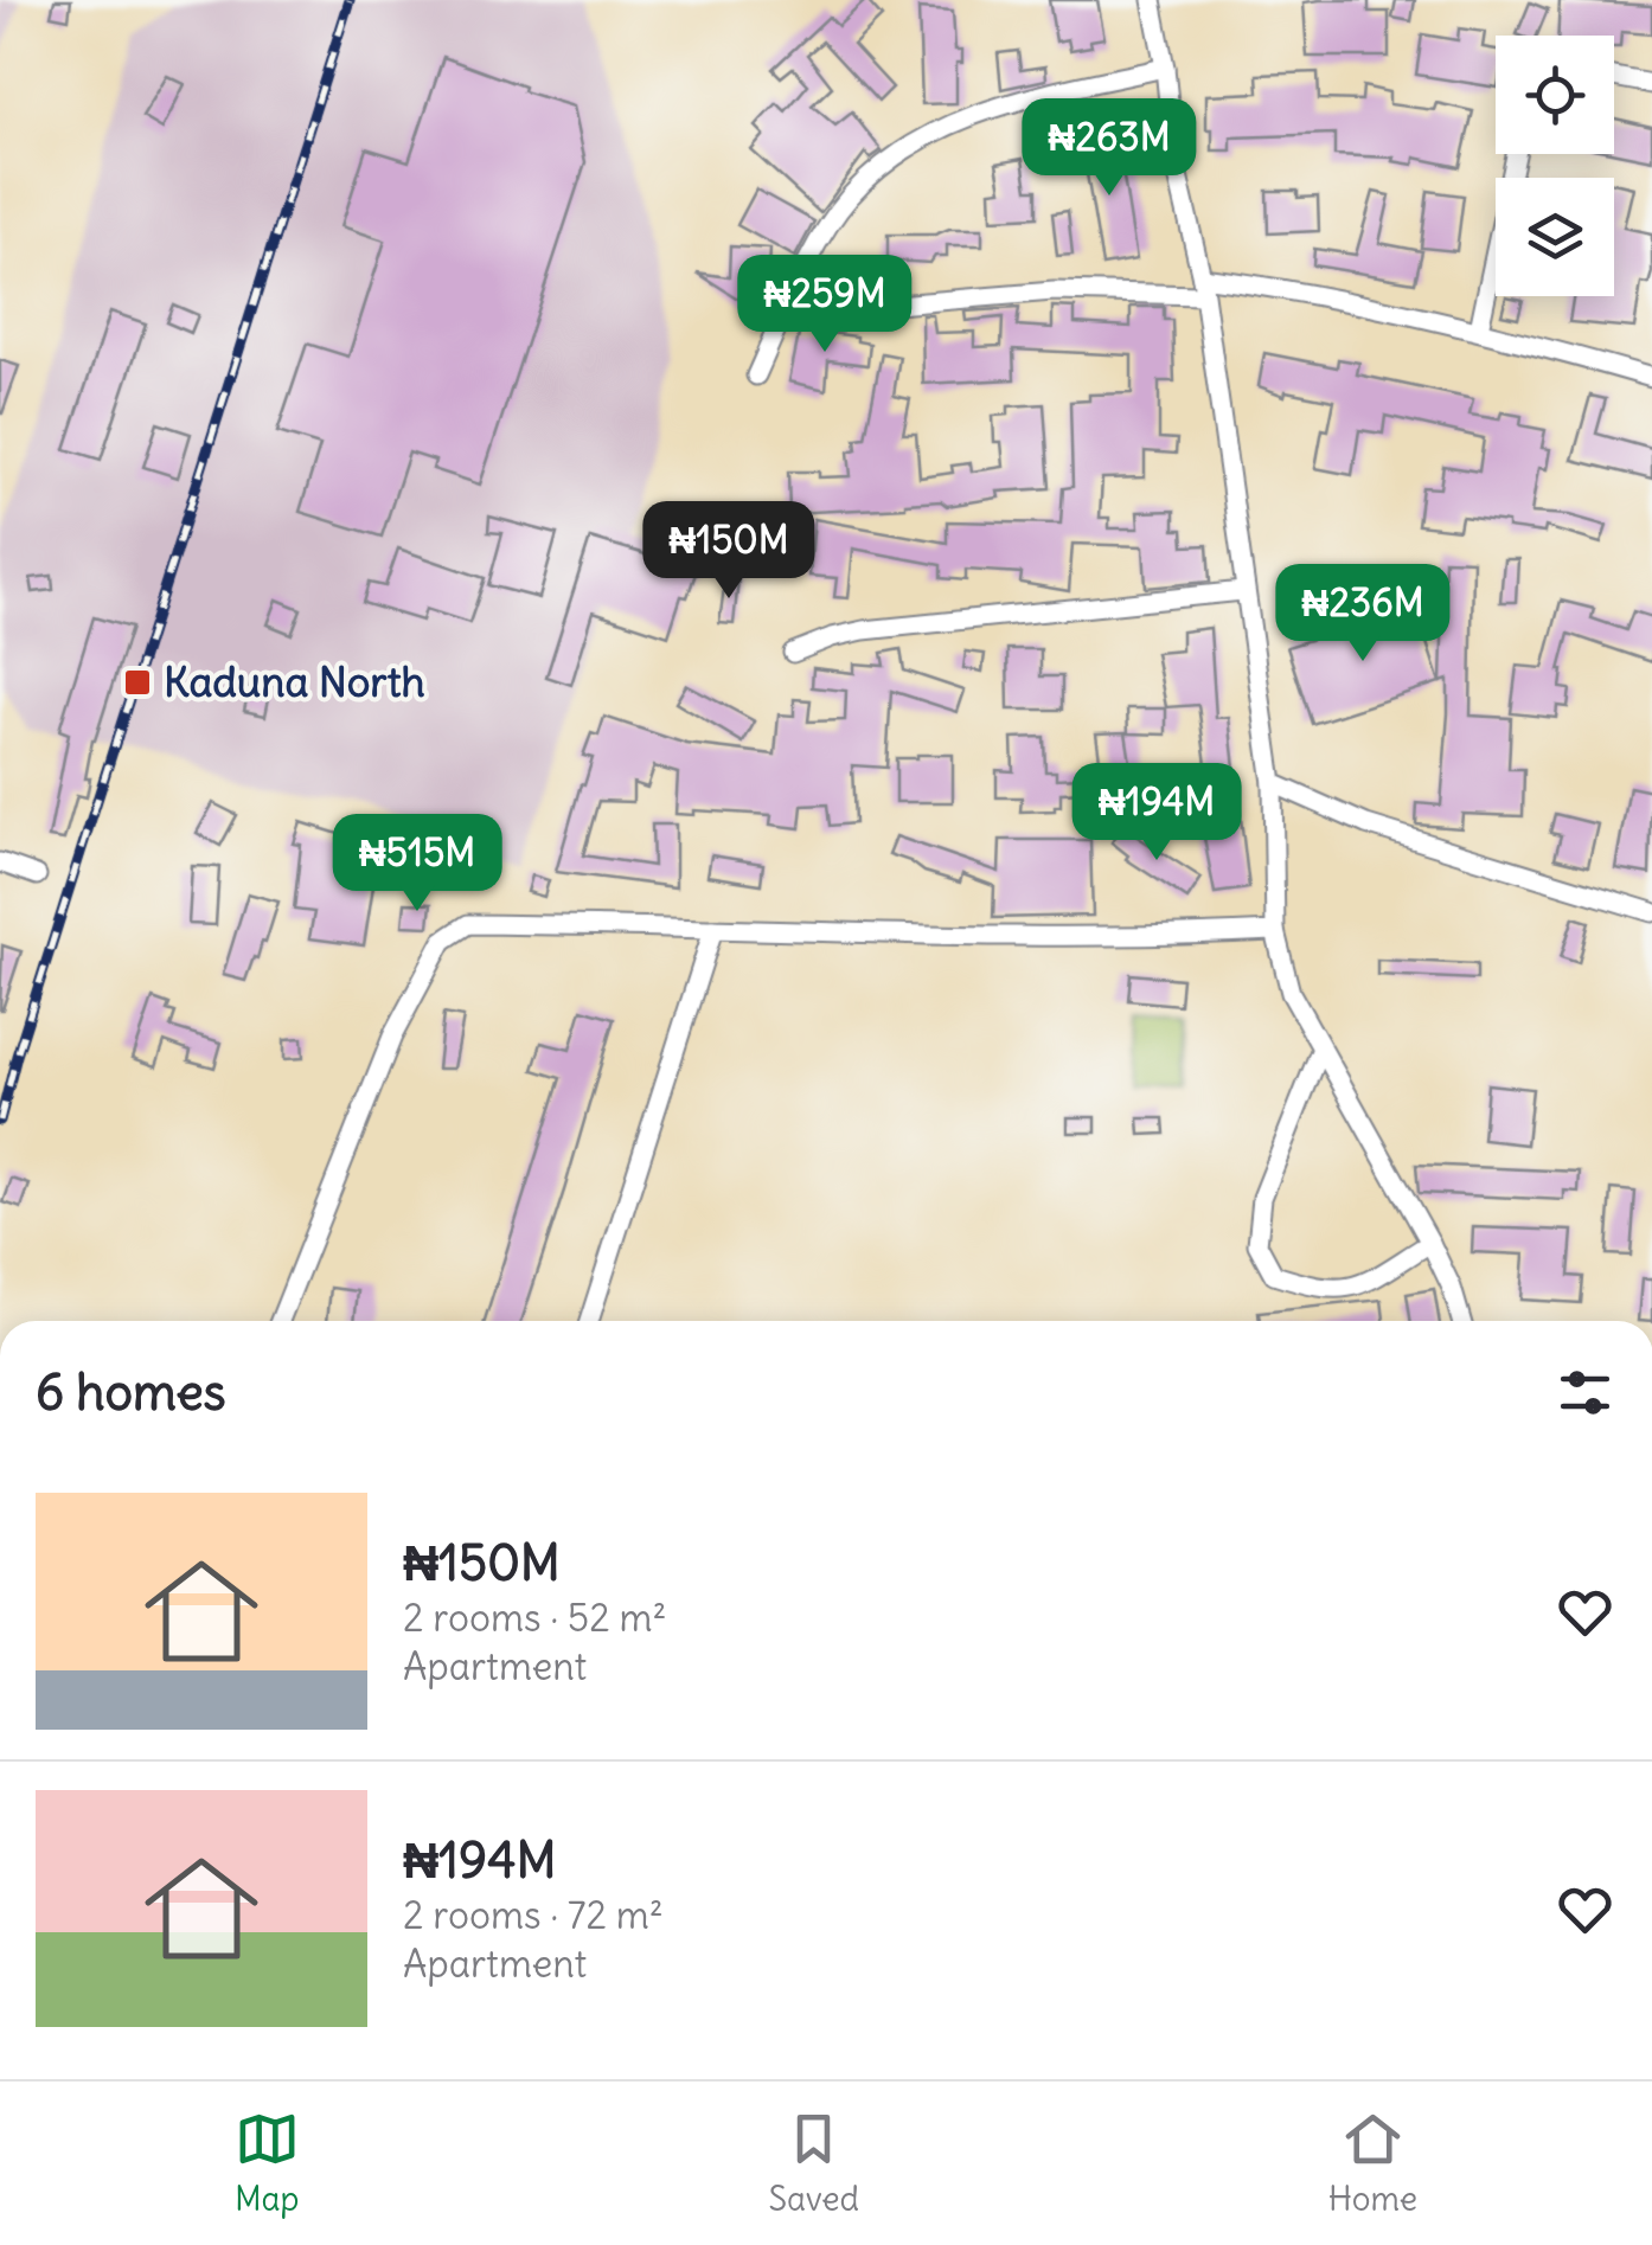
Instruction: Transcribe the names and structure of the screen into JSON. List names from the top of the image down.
{
  "places": {
    "transit": ["Kaduna North"]
  },
  "page": {
    "price": [
      "₦263M",
      "₦259M",
      "₦150M",
      "₦236M",
      "₦194M",
      "₦515M"
    ],
    "heading": "6 homes",
    "list": [
      {
        "name": "₦150M",
        "note": "2 rooms · 52 m² · Apartment"
      },
      {
        "name": "₦194M",
        "note": "2 rooms · 72 m² · Apartment"
      }
    ],
    "tabs": ["Map", "Saved", "Home"]
  }
}
